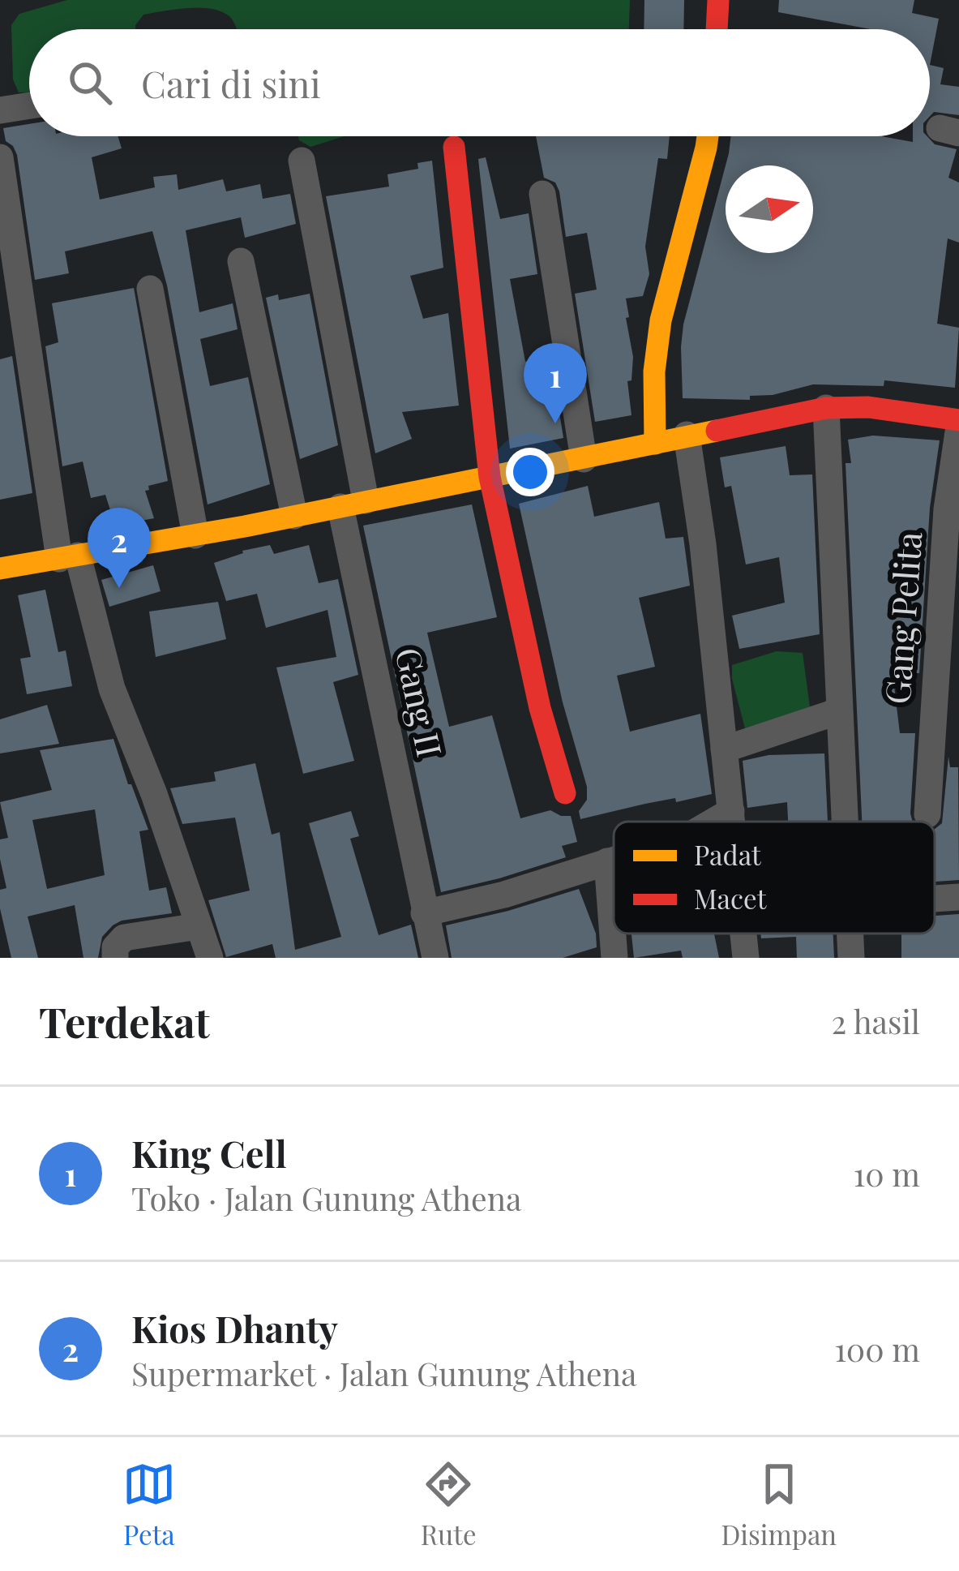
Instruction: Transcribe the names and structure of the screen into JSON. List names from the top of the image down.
{
  "streets": {
    "street": ["Gang Pelita", "Gang II"]
  },
  "legend": ["Padat", "Macet"],
  "north": "right",
  "page": {
    "search": "Cari di sini",
    "pins": ["1", "2"],
    "heading": ["Terdekat", "2 hasil"],
    "list": [
      {
        "mark": "1",
        "name": "King Cell",
        "note": "Toko · Jalan Gunung Athena",
        "value": "10 m"
      },
      {
        "mark": "2",
        "name": "Kios Dhanty",
        "note": "Supermarket · Jalan Gunung Athena",
        "value": "100 m"
      }
    ],
    "nav": ["Peta", "Rute", "Disimpan"]
  }
}
